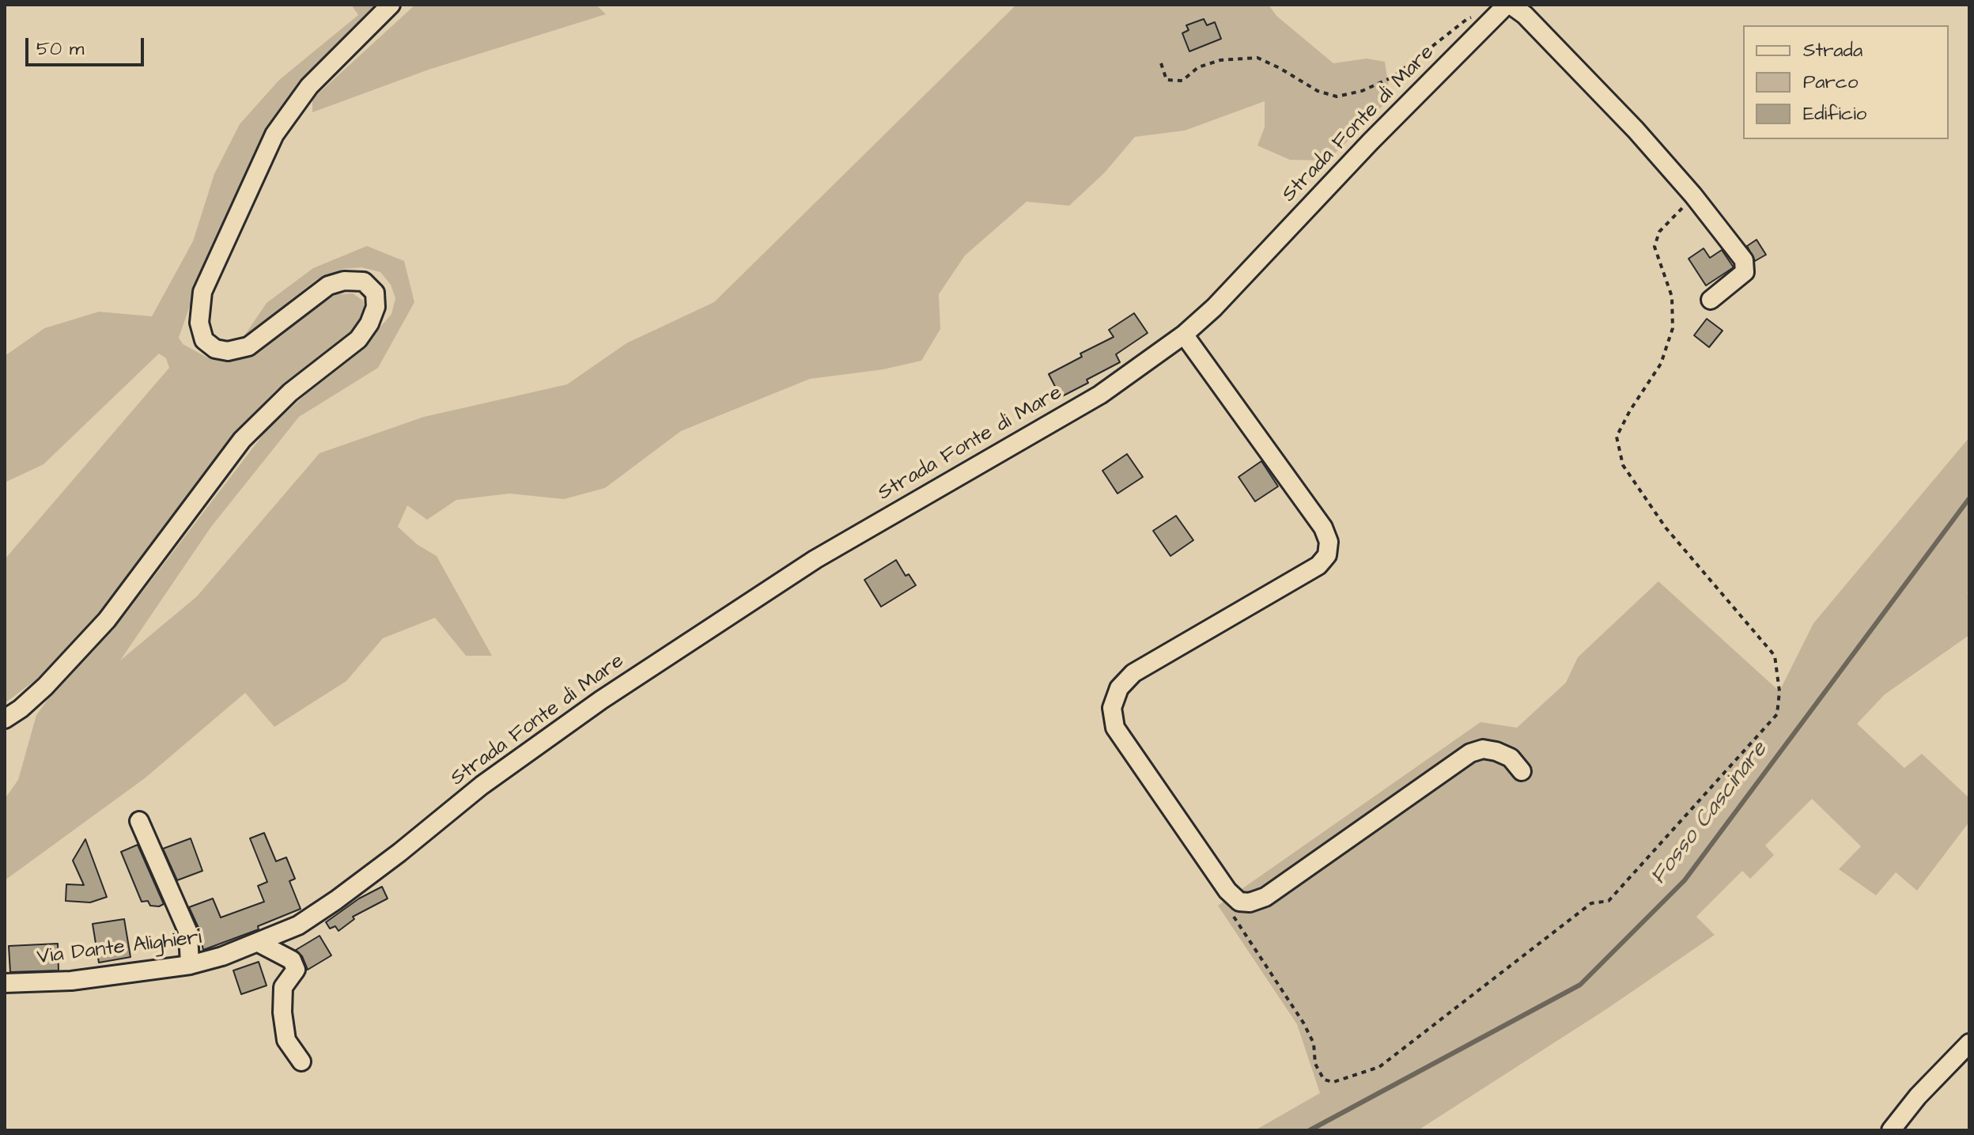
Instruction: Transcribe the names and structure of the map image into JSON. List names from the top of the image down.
{
  "streets": {
    "street": ["Strada Fonte di Mare", "Via Dante Alighieri"]
  },
  "crossings": [
    ["Strada Fonte di Mare", "Via Dante Alighieri"]
  ],
  "water": ["Fosso Cascinare"],
  "legend": ["Strada", "Parco", "Edificio"],
  "scale_bar": "50 m"
}
